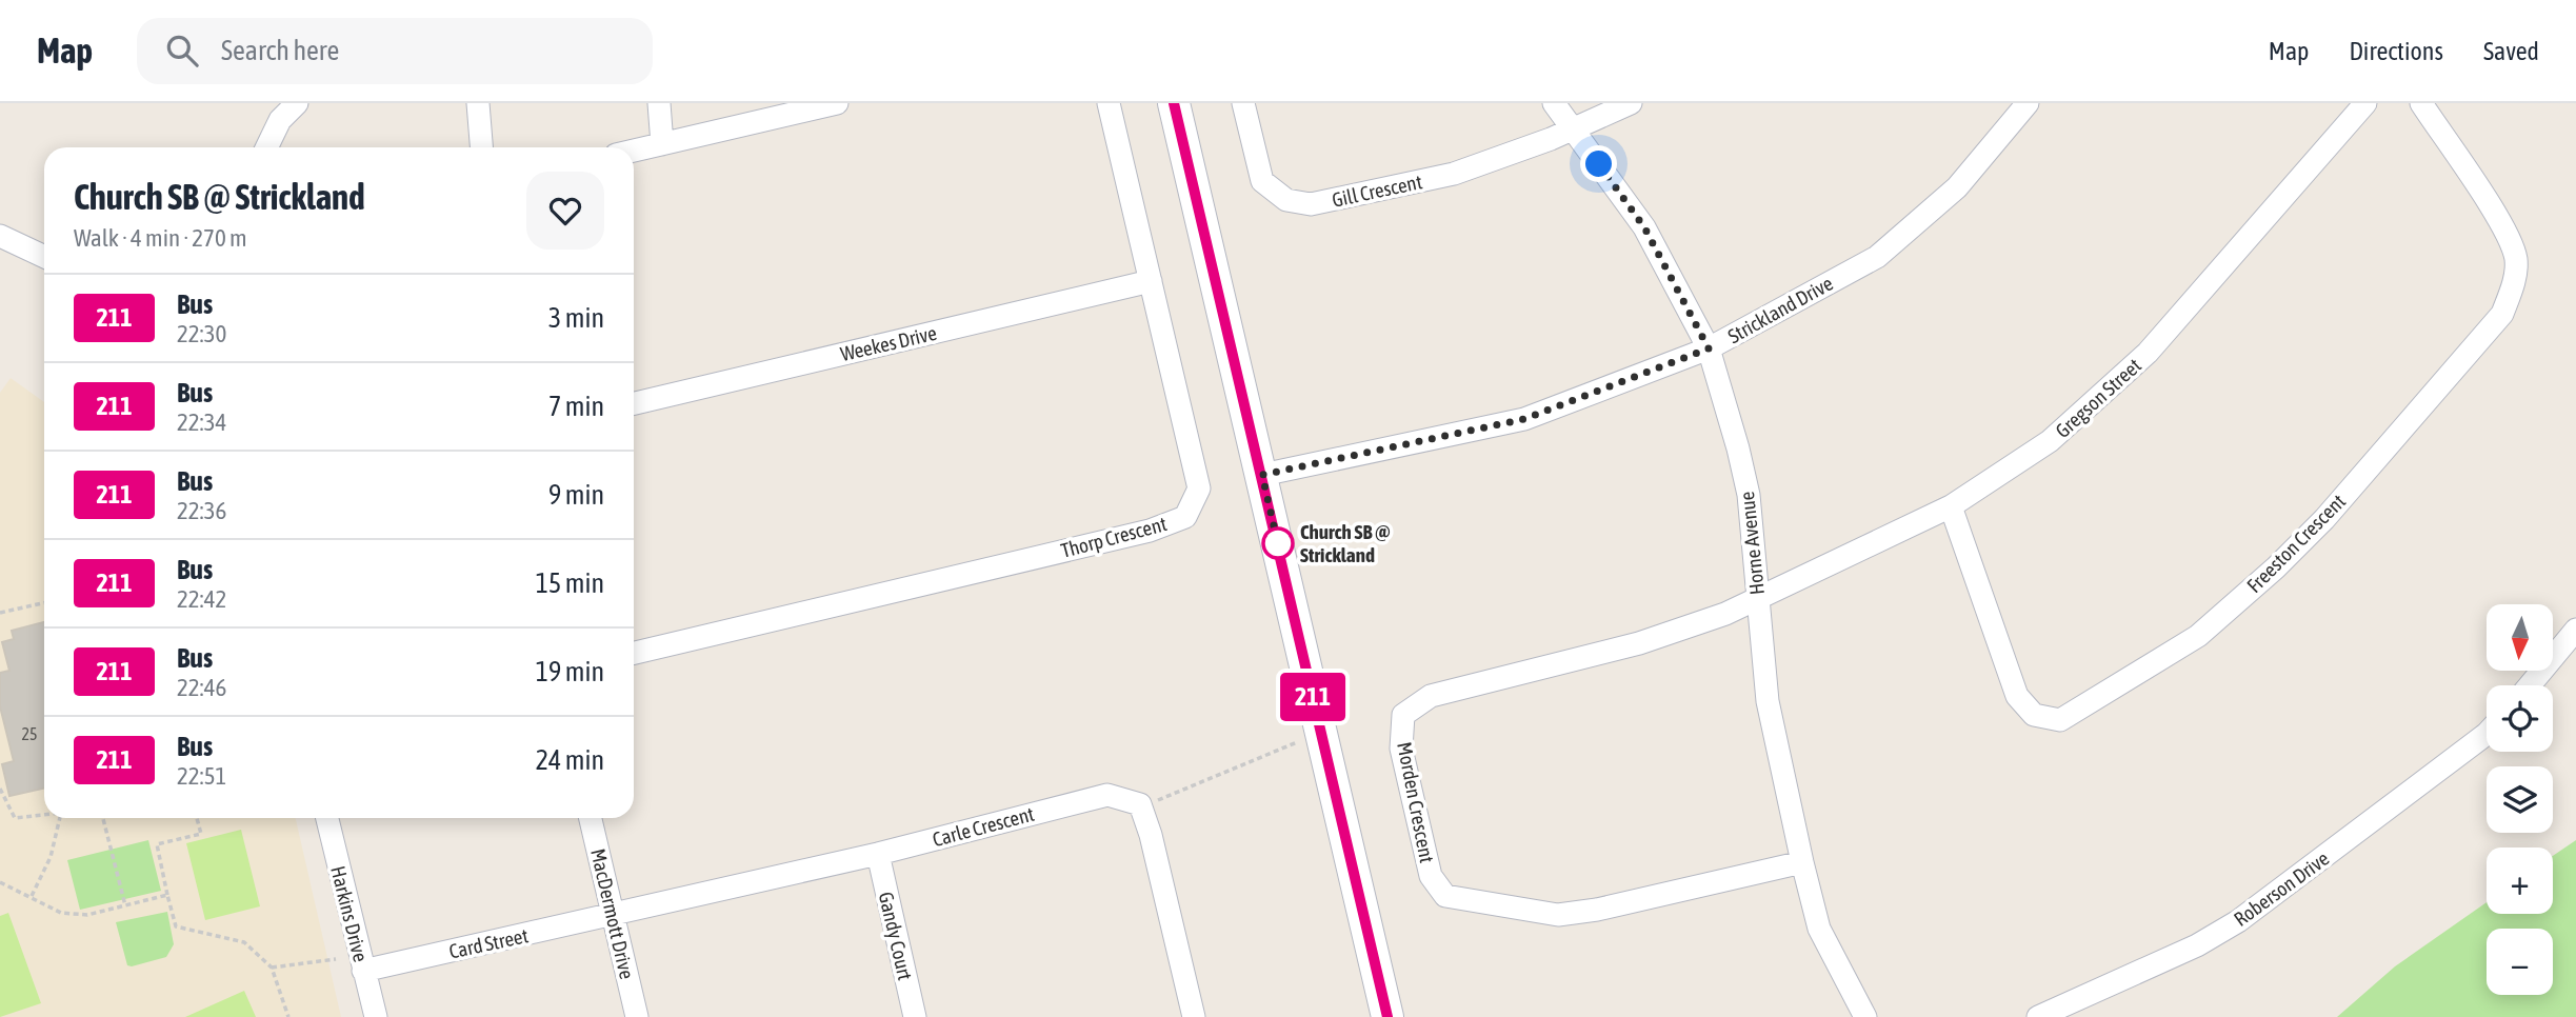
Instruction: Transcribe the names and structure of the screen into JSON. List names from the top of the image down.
{
  "streets": {
    "street": [
      "Gill Crescent",
      "Strickland Drive",
      "Weekes Drive",
      "Gregson Street",
      "Thorp Crescent",
      "Horne Avenue",
      "Freeston Crescent",
      "Morden Crescent",
      "Carle Crescent",
      "Roberson Drive",
      "Harkins Drive",
      "MacDermott Drive",
      "Gandy Court",
      "Card Street"
    ]
  },
  "crossings": [
    ["Gill Crescent", "Horne Avenue"],
    ["Strickland Drive", "Horne Avenue"],
    ["Weekes Drive", "Thorp Crescent"],
    ["Gregson Street", "Horne Avenue"],
    ["Gregson Street", "Freeston Crescent"],
    ["Gregson Street", "Morden Crescent"],
    ["Horne Avenue", "Morden Crescent"],
    ["Carle Crescent", "MacDermott Drive"],
    ["Carle Crescent", "Gandy Court"],
    ["Carle Crescent", "Card Street"],
    ["Harkins Drive", "Card Street"],
    ["MacDermott Drive", "Card Street"]
  ],
  "places": ["Church SB @ Strickland"],
  "lines": ["bus line 211"],
  "house_numbers": ["25"],
  "north": "bottom",
  "page": {
    "header": "Map",
    "search": "Search here",
    "nav": ["Map", "Directions", "Saved"],
    "on_map": "211",
    "heading": ["Church SB @ Strickland", "Walk · 4 min · 270 m"],
    "list": [
      {
        "mark": "211",
        "name": "Bus",
        "note": "22:30",
        "value": "3 min"
      },
      {
        "mark": "211",
        "name": "Bus",
        "note": "22:34",
        "value": "7 min"
      },
      {
        "mark": "211",
        "name": "Bus",
        "note": "22:36",
        "value": "9 min"
      },
      {
        "mark": "211",
        "name": "Bus",
        "note": "22:42",
        "value": "15 min"
      },
      {
        "mark": "211",
        "name": "Bus",
        "note": "22:46",
        "value": "19 min"
      },
      {
        "mark": "211",
        "name": "Bus",
        "note": "22:51",
        "value": "24 min"
      }
    ],
    "map_buttons": ["+", "−"]
  }
}
